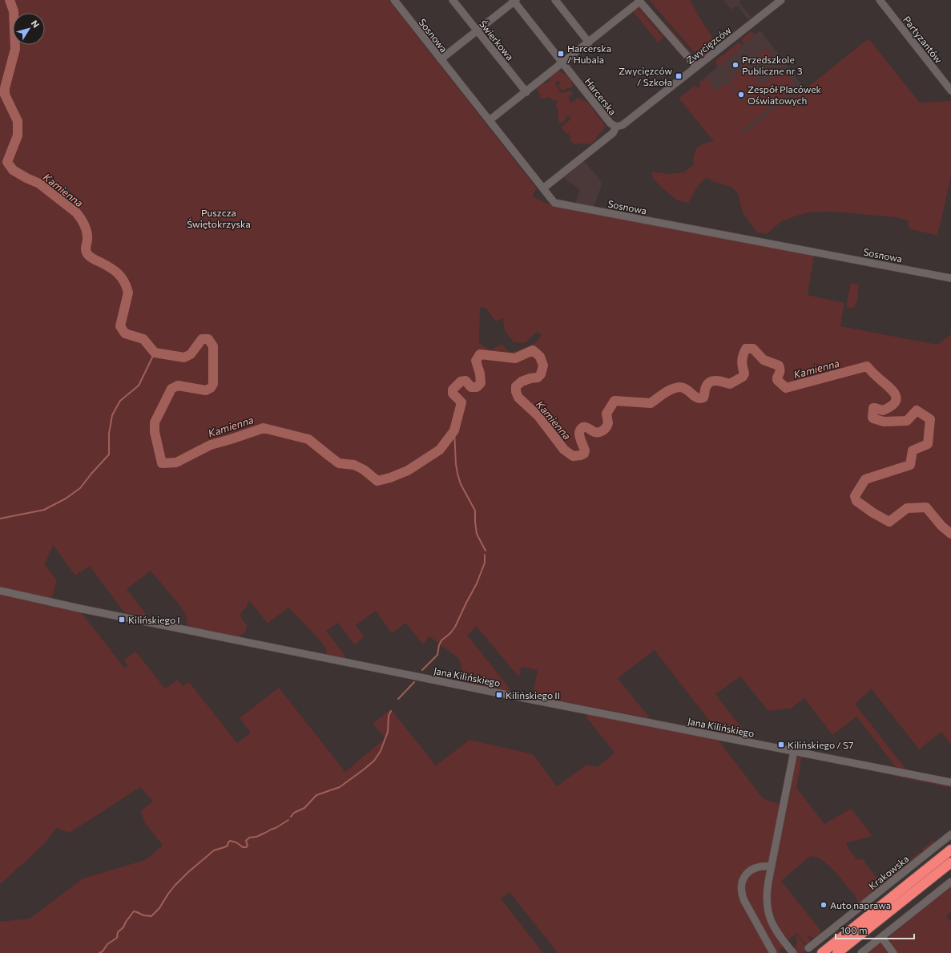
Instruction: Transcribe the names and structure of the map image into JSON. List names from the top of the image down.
{
  "streets": {
    "street": [
      "Sosnowa",
      "Partyzantów",
      "Świerkowa",
      "Zwycięzców",
      "Harcerska",
      "Jana Kilińskiego",
      "Krakowska"
    ]
  },
  "crossings": [
    ["Sosnowa", "Zwycięzców"],
    ["Zwycięzców", "Harcerska"]
  ],
  "water": ["Kamienna"],
  "parks": ["Puszcza Świętokrzyska"],
  "places": {
    "transit": [
      "Harcerska / Hubala",
      "Zwycięzców / Szkoła",
      "Kilińskiego I",
      "Kilińskiego II",
      "Kilińskiego / S7"
    ],
    "other": ["Przedszkole Publiczne nr 3", "Zespół Placówek Oświatowych", "Auto naprawa"]
  },
  "scale_bar": "100 m",
  "north": "top right"
}
